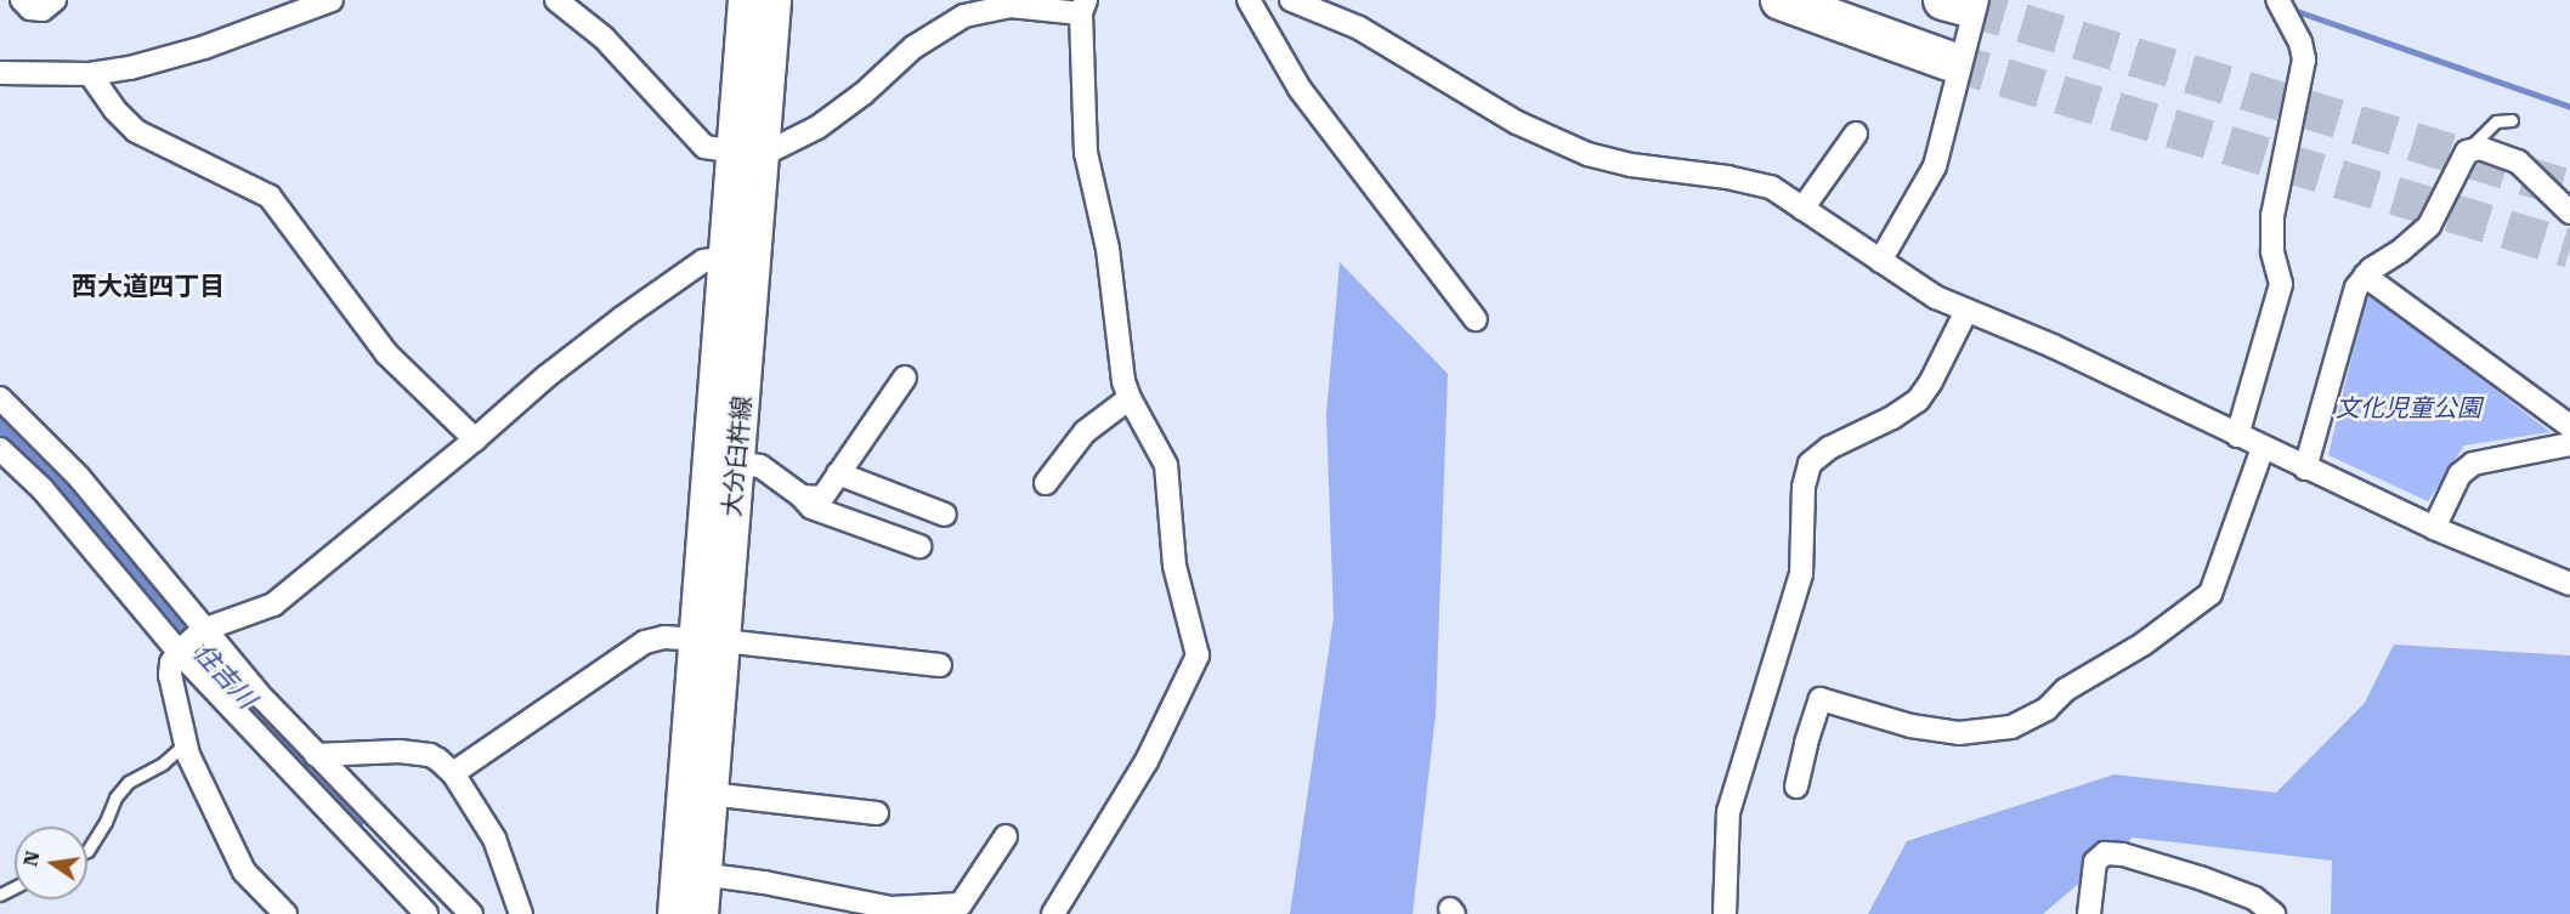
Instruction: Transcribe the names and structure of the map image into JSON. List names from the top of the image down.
{
  "streets": {
    "main road": ["大分臼杵線"]
  },
  "districts": ["西大道四丁目"],
  "water": ["住吉川"],
  "parks": ["文化児童公園"],
  "north": "left"
}
